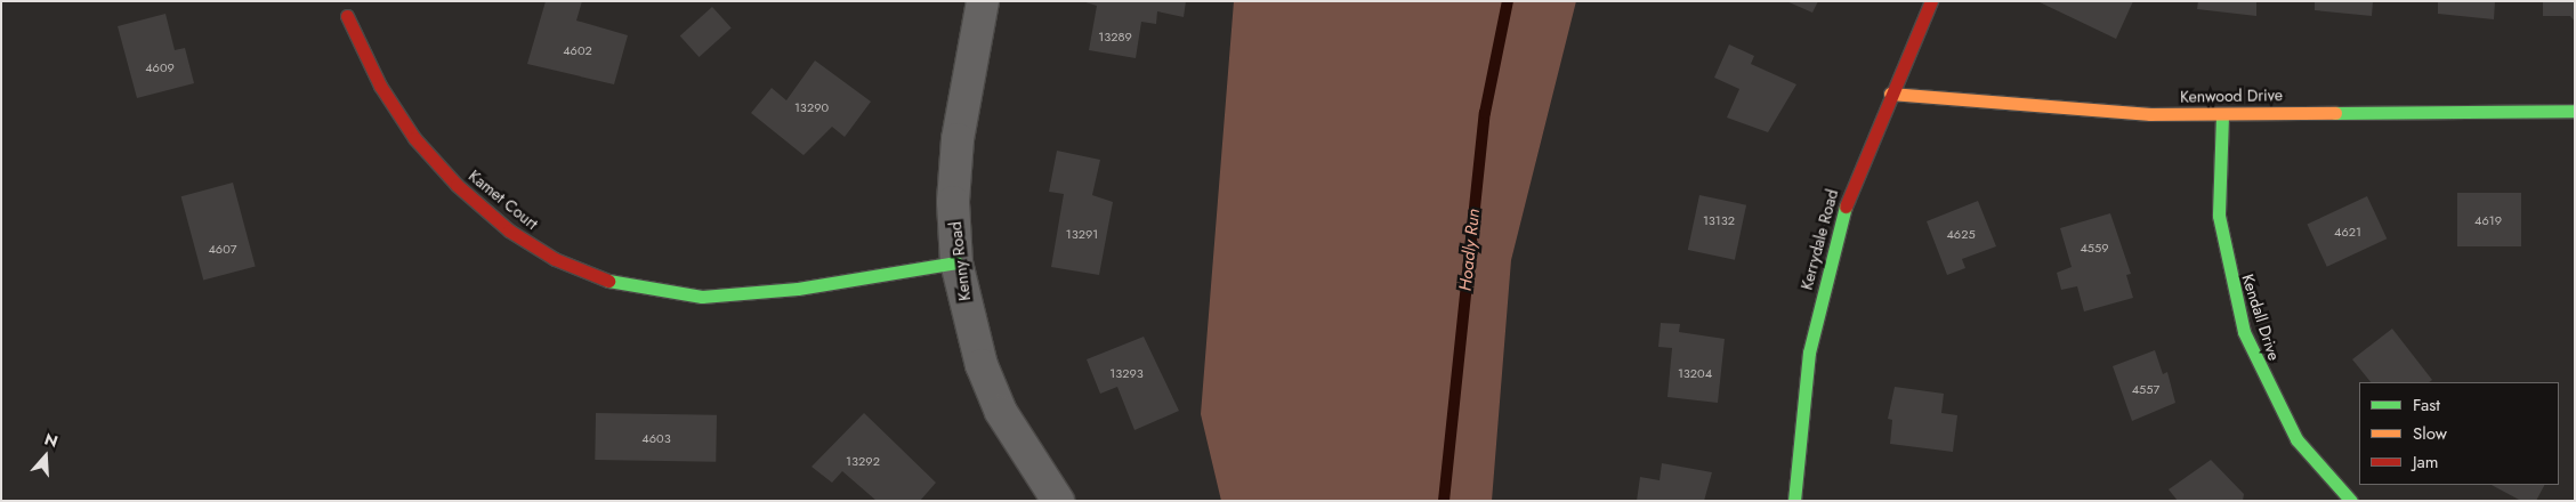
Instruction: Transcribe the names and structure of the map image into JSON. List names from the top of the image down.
{
  "streets": {
    "street": [
      "Kenwood Drive",
      "Kamet Court",
      "Kerrydale Road",
      "Kenny Road",
      "Kendall Drive"
    ]
  },
  "crossings": [
    ["Kenwood Drive", "Kerrydale Road"],
    ["Kenwood Drive", "Kendall Drive"],
    ["Kamet Court", "Kenny Road"]
  ],
  "water": ["Hoadly Run"],
  "house_numbers": [
    "13289",
    "4602",
    "4609",
    "13290",
    "13132",
    "4619",
    "4621",
    "13291",
    "4625",
    "4559",
    "4607",
    "13293",
    "13204",
    "4557",
    "4603",
    "13292"
  ],
  "legend": ["Fast", "Slow", "Jam"],
  "north": "top"
}
